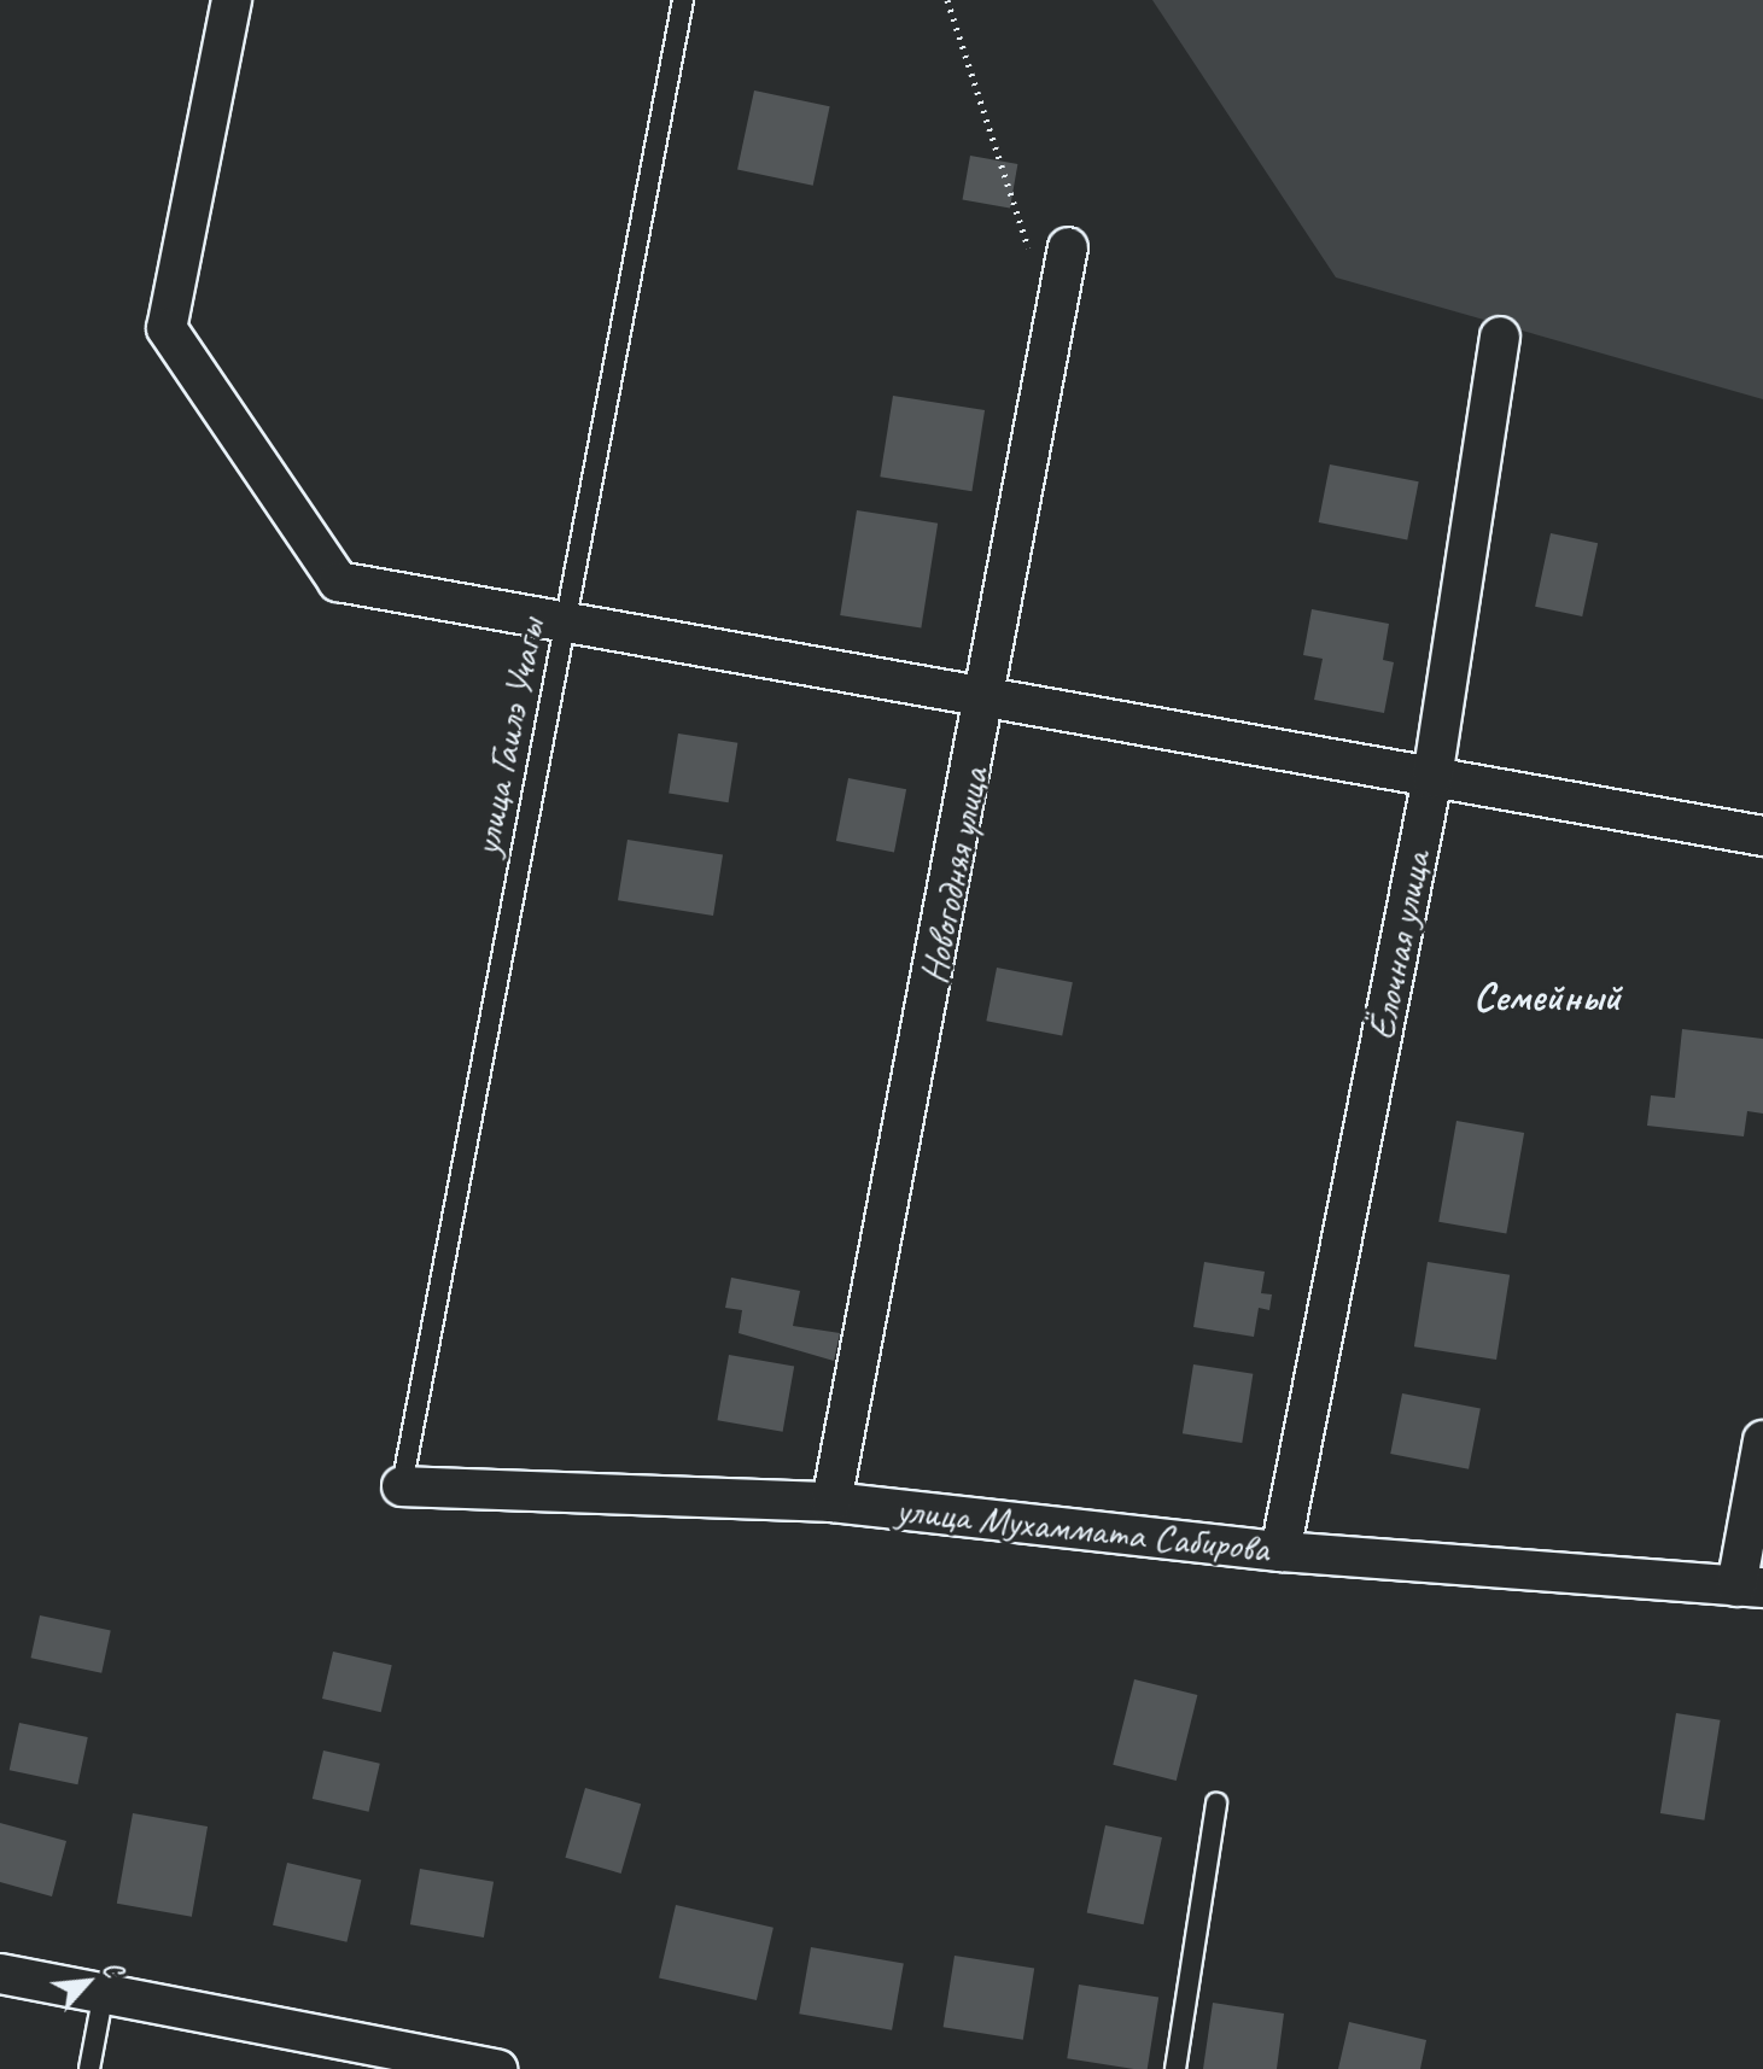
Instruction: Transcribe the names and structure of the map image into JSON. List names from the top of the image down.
{
  "streets": {
    "street": ["Новогодняя улица", "Ёлочная улица", "улица Мухаммата Сабирова"],
    "lane": ["улица Гаилэ Учагы"]
  },
  "crossings": [
    ["улица Гаилэ Учагы", "улица Мухаммата Сабирова"],
    ["Новогодняя улица", "улица Мухаммата Сабирова"],
    ["Ёлочная улица", "улица Мухаммата Сабирова"]
  ],
  "districts": ["Семейный"],
  "north": "top right"
}
